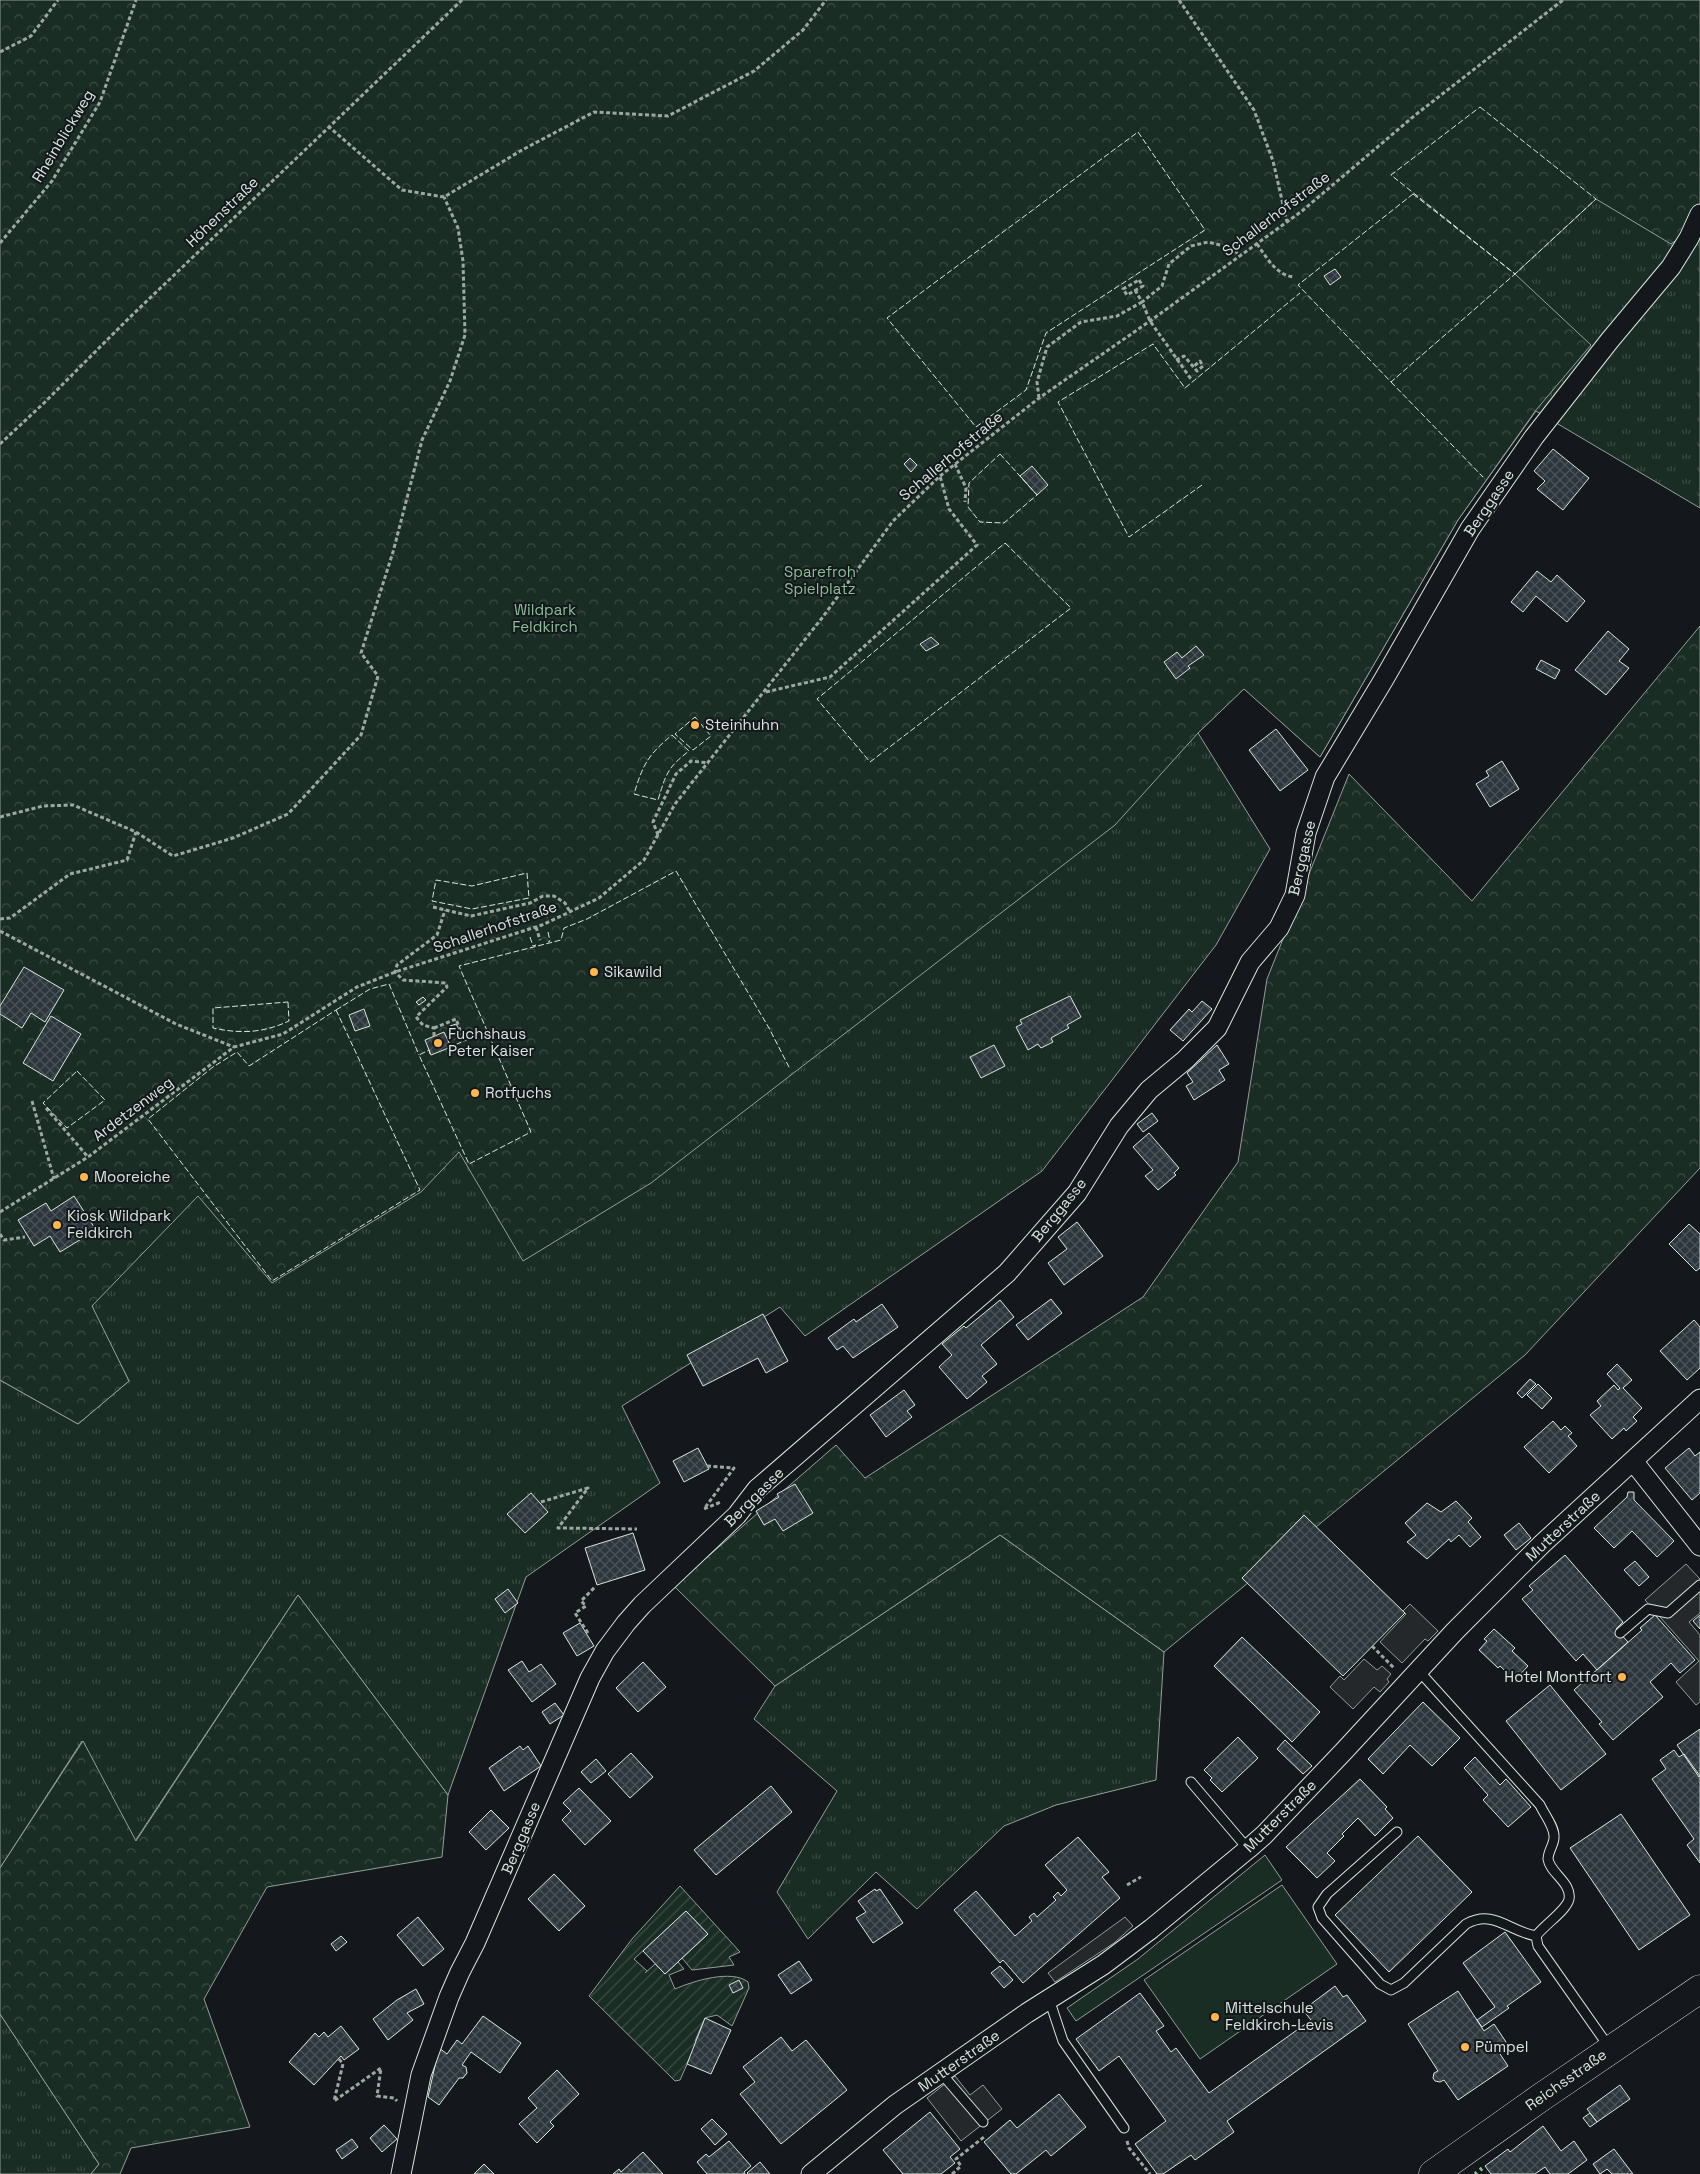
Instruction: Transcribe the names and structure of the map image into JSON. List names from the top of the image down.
{
  "streets": {
    "main road": ["Reichsstraße"],
    "street": ["Berggasse", "Mutterstraße"],
    "path": [
      "Rheinblickweg",
      "Höhenstraße",
      "Schallerhofstraße",
      "Ardetzenweg"
    ]
  },
  "crossings": [
    ["Schallerhofstraße", "Ardetzenweg"]
  ],
  "parks": ["Sparefroh Spielplatz", "Wildpark Feldkirch"],
  "places": [
    "Steinhuhn",
    "Sikawild",
    "Fuchshaus Peter Kaiser",
    "Rotfuchs",
    "Mooreiche",
    "Kiosk Wildpark Feldkirch",
    "Hotel Montfort",
    "Mittelschule Feldkirch-Levis",
    "Pümpel"
  ]
}
